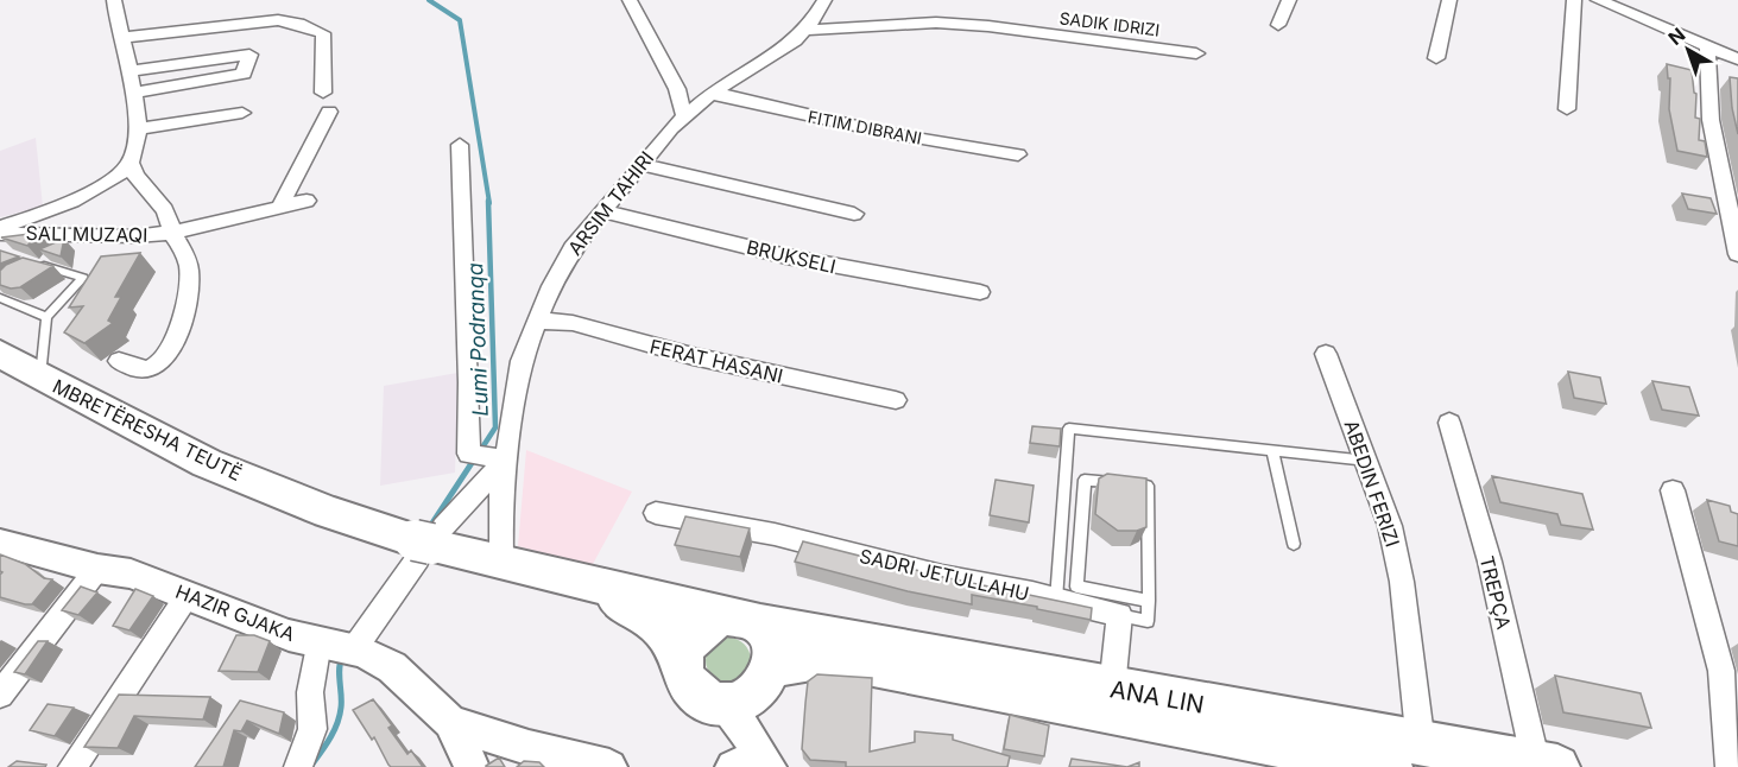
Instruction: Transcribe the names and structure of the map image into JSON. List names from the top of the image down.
{
  "streets": {
    "main road": ["MBRETËRESHA TEUTË", "ANA LIN"],
    "street": [
      "SADIK IDRIZI",
      "FITIM DIBRANI",
      "ARSIM TAHIRI",
      "SALI MUZAQI",
      "BRUKSELI",
      "FERAT HASANI",
      "ABEDIN FERIZI",
      "SADRI JETULLAHU",
      "TREPÇA",
      "HAZIR GJAKA"
    ]
  },
  "crossings": [
    ["SADIK IDRIZI", "ARSIM TAHIRI"],
    ["FITIM DIBRANI", "ARSIM TAHIRI"],
    ["ARSIM TAHIRI", "BRUKSELI"],
    ["ARSIM TAHIRI", "FERAT HASANI"],
    ["ARSIM TAHIRI", "MBRETËRESHA TEUTË"],
    ["MBRETËRESHA TEUTË", "ANA LIN"],
    ["ABEDIN FERIZI", "ANA LIN"],
    ["TREPÇA", "ANA LIN"]
  ],
  "water": ["Lumi Podranqa"],
  "north": "top left"
}
